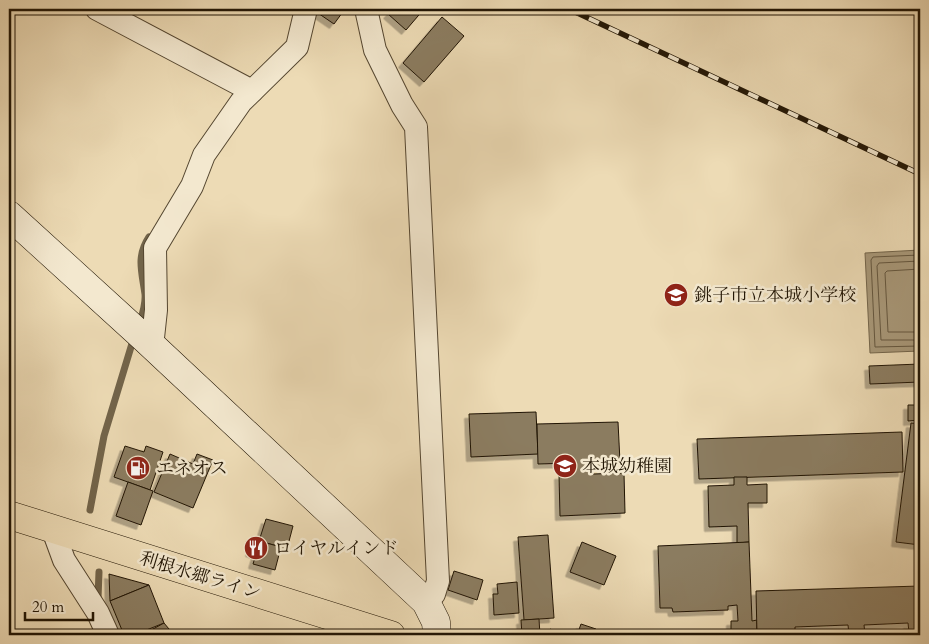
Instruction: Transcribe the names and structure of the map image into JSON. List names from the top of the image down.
{
  "streets": {
    "highway": ["利根水郷ライン"]
  },
  "places": {
    "school or university": ["銚子市立本城小学校", "本城幼稚園"],
    "fuel station": ["エネオス"],
    "restaurant": ["ロイヤルインド"]
  },
  "scale_bar": "20 m"
}
